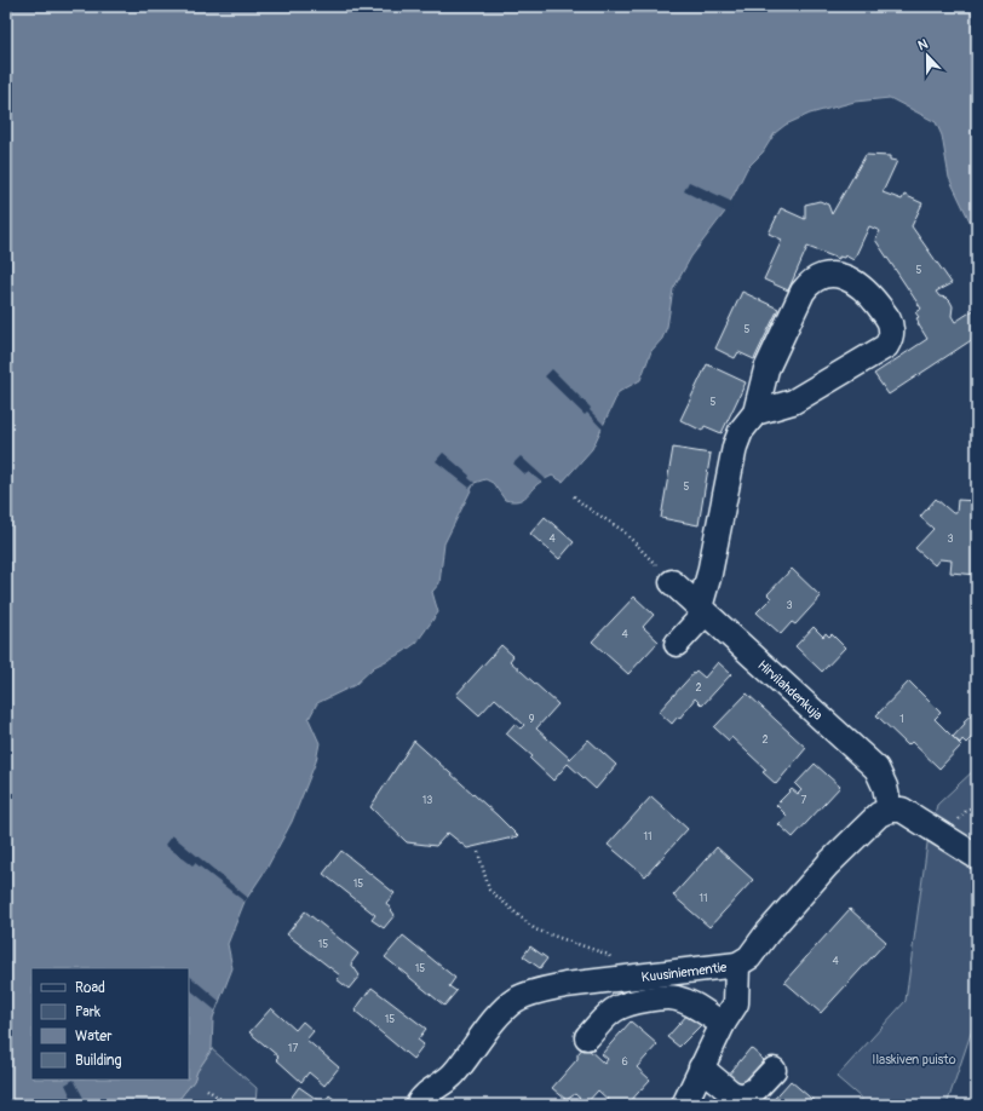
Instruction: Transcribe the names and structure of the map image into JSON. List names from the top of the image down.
{
  "streets": {
    "street": ["Hirvilahdenkuja", "Kuusiniementie"]
  },
  "crossings": [
    ["Hirvilahdenkuja", "Kuusiniementie"]
  ],
  "parks": ["Ilaskiven puisto"],
  "house_numbers": [
    "5",
    "5",
    "5",
    "5",
    "4",
    "3",
    "3",
    "4",
    "2",
    "9",
    "1",
    "2",
    "13",
    "7",
    "11",
    "15",
    "11",
    "15",
    "4",
    "15",
    "15",
    "17",
    "6"
  ],
  "legend": [
    "Road",
    "Park",
    "Water",
    "Building"
  ],
  "north": "top"
}
